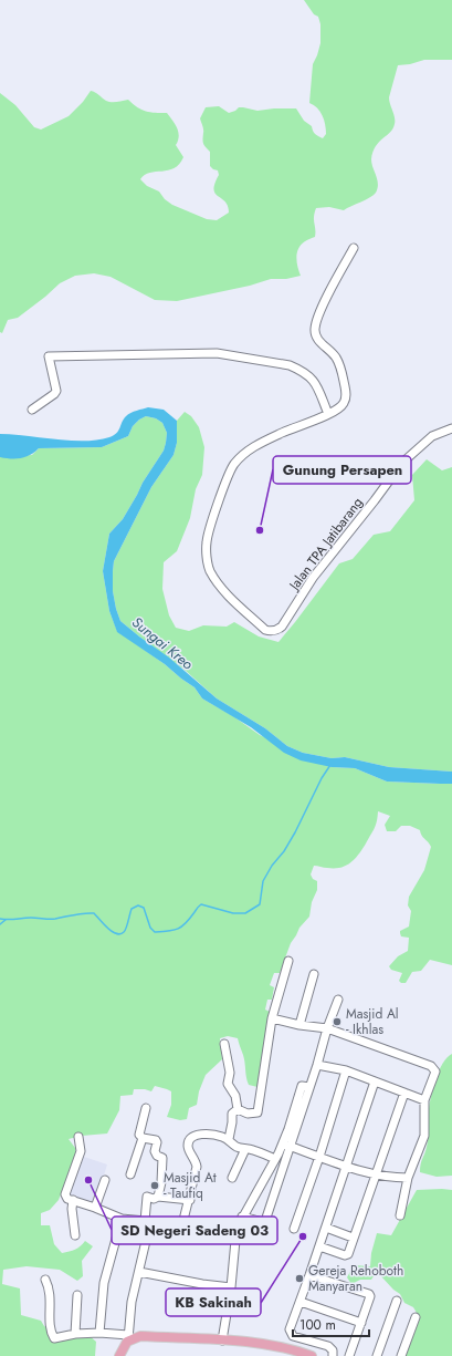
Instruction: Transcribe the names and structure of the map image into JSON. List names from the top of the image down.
{
  "streets": {
    "street": ["Jalan TPA Jatibarang"]
  },
  "water": ["Sungai Kreo"],
  "places": [
    "Gunung Persapen",
    "Masjid Al - Ikhlas",
    "SD Negeri Sadeng 03",
    "Masjid At - Taufiq",
    "KB Sakinah",
    "Gereja Rehoboth Manyaran"
  ],
  "scale_bar": "100 m"
}
